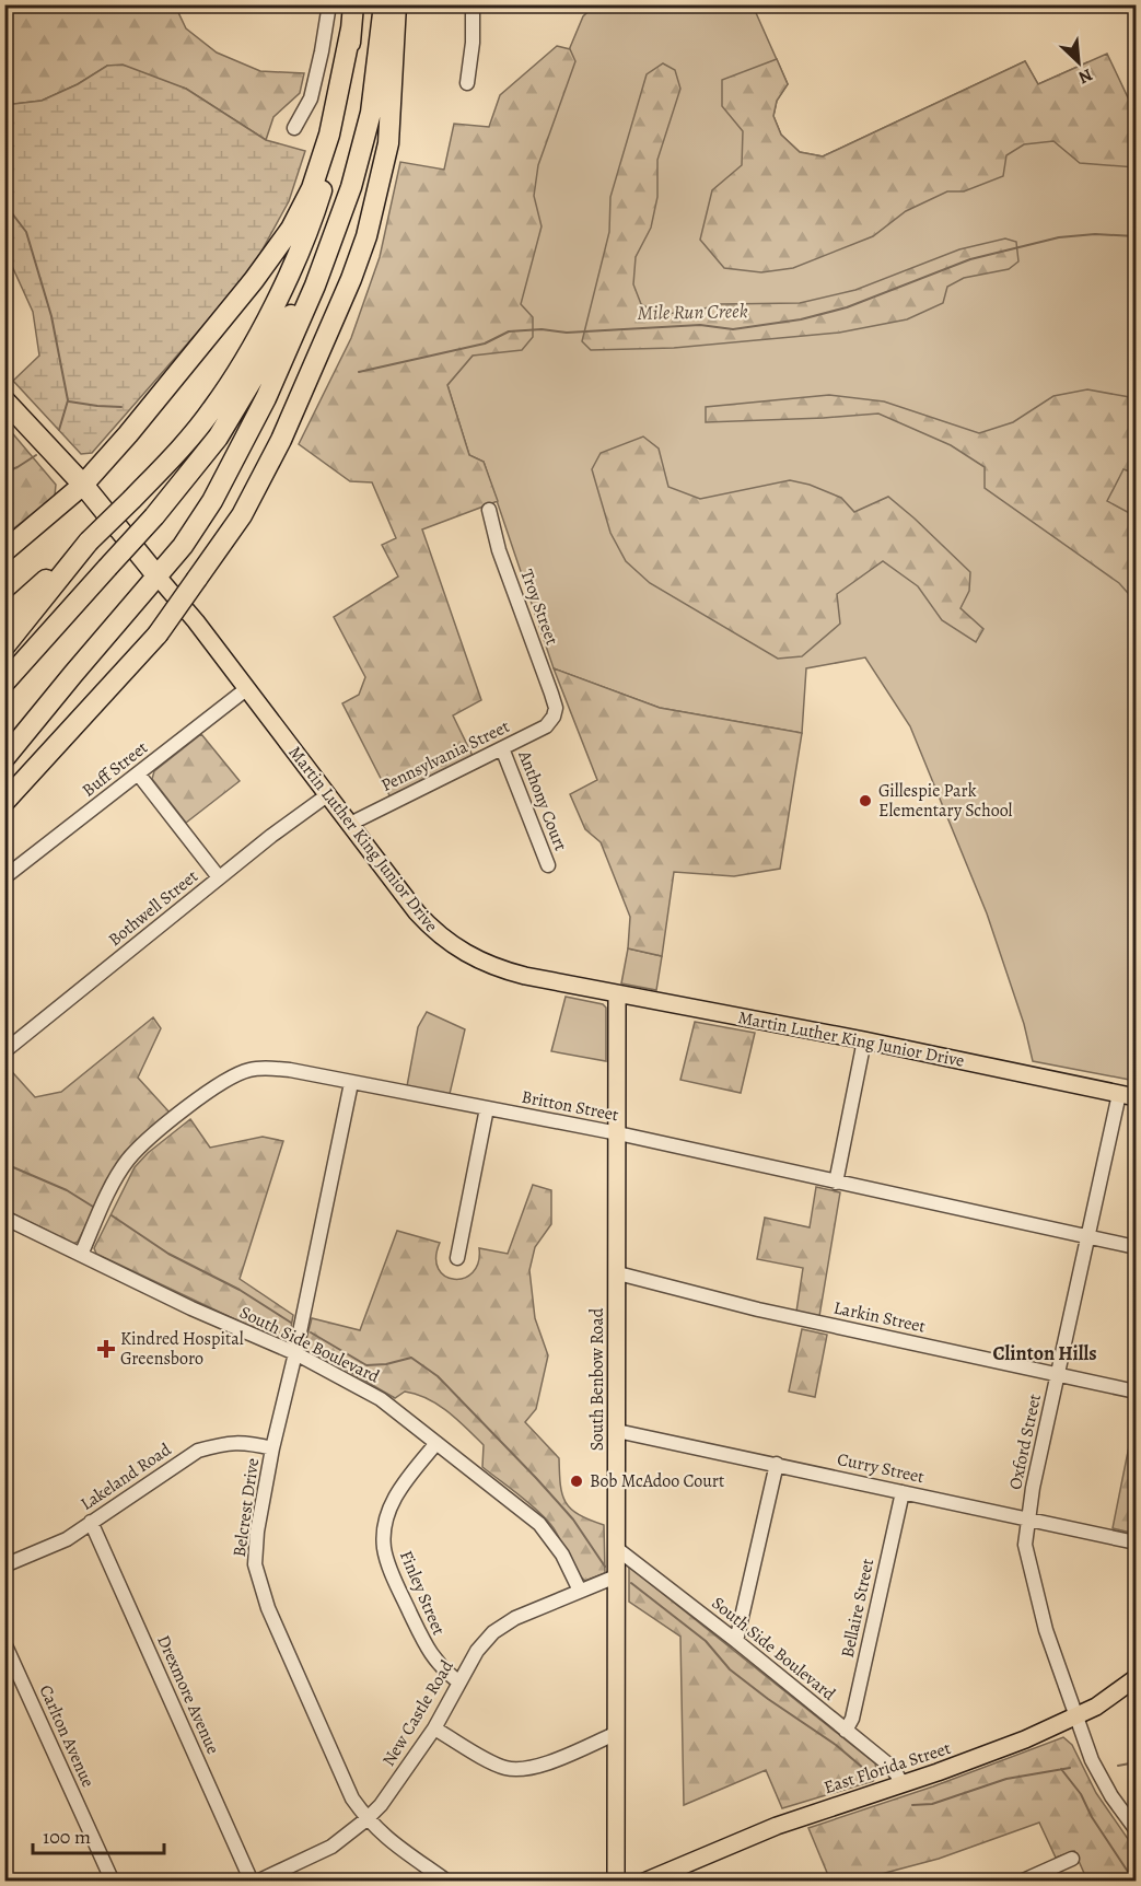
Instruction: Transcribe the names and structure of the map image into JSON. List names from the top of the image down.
{
  "streets": {
    "highway": ["Martin Luther King Junior Drive"],
    "main road": ["South Benbow Road", "East Florida Street"],
    "street": [
      "Troy Street",
      "Pennsylvania Street",
      "Buff Street",
      "Anthony Court",
      "Bothwell Street",
      "Britton Street",
      "Larkin Street",
      "South Side Boulevard",
      "Oxford Street",
      "Curry Street",
      "Lakeland Road",
      "Belcrest Drive",
      "Finley Street",
      "Bellaire Street",
      "Drexmore Avenue",
      "New Castle Road",
      "Carlton Avenue"
    ]
  },
  "crossings": [
    ["Troy Street", "Pennsylvania Street"],
    ["Pennsylvania Street", "Anthony Court"],
    ["Pennsylvania Street", "Martin Luther King Junior Drive"],
    ["Buff Street", "Martin Luther King Junior Drive"],
    ["Martin Luther King Junior Drive", "Bothwell Street"],
    ["Martin Luther King Junior Drive", "South Benbow Road"],
    ["Martin Luther King Junior Drive", "Oxford Street"],
    ["Britton Street", "South Side Boulevard"],
    ["Britton Street", "South Benbow Road"],
    ["Britton Street", "Oxford Street"],
    ["Britton Street", "Belcrest Drive"],
    ["Larkin Street", "South Benbow Road"],
    ["Larkin Street", "Oxford Street"],
    ["South Side Boulevard", "South Benbow Road"],
    ["South Side Boulevard", "Belcrest Drive"],
    ["South Side Boulevard", "Finley Street"],
    ["South Side Boulevard", "Bellaire Street"],
    ["South Side Boulevard", "New Castle Road"],
    ["South Side Boulevard", "East Florida Street"],
    ["South Benbow Road", "Curry Street"],
    ["South Benbow Road", "New Castle Road"],
    ["Oxford Street", "Curry Street"],
    ["Oxford Street", "East Florida Street"],
    ["Curry Street", "Bellaire Street"],
    ["Lakeland Road", "Belcrest Drive"],
    ["Lakeland Road", "Drexmore Avenue"],
    ["Belcrest Drive", "New Castle Road"],
    ["Finley Street", "New Castle Road"]
  ],
  "districts": ["Clinton Hills"],
  "water": ["Mile Run Creek"],
  "places": {
    "other": ["Gillespie Park Elementary School", "Bob McAdoo Court"],
    "health": ["Kindred Hospital Greensboro"]
  },
  "scale_bar": "100 m",
  "north": "bottom right"
}
